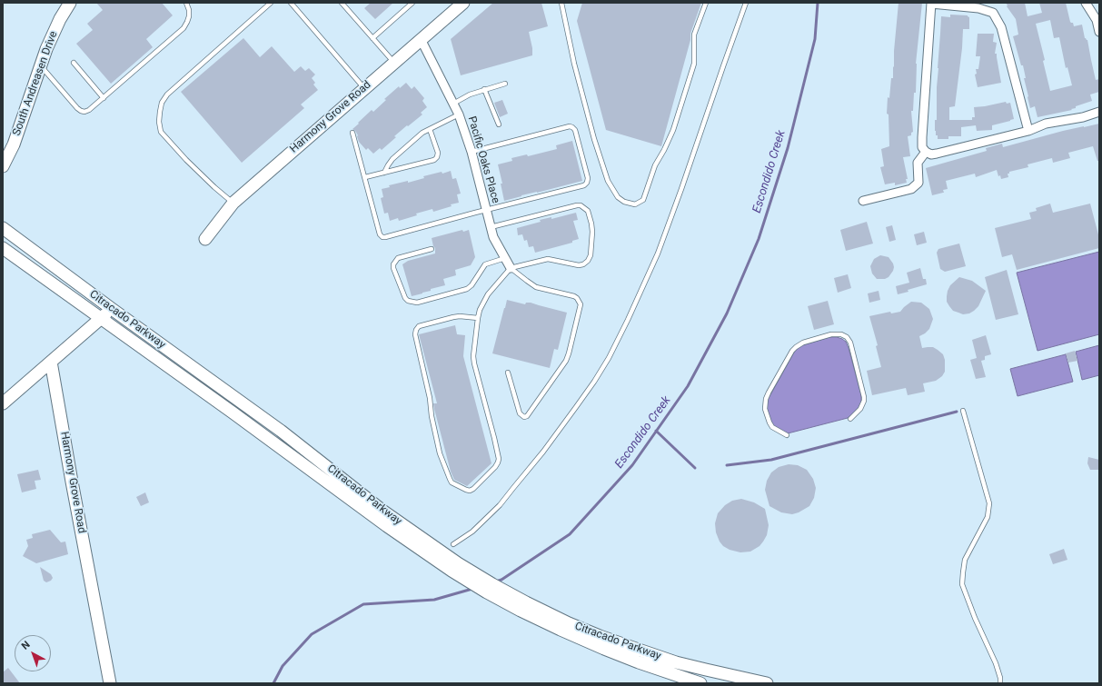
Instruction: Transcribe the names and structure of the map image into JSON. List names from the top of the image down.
{
  "streets": {
    "main road": ["South Andreasen Drive", "Harmony Grove Road", "Citracado Parkway"],
    "street": ["Pacific Oaks Place"]
  },
  "crossings": [
    ["Harmony Grove Road", "Pacific Oaks Place"]
  ],
  "water": ["Escondido Creek"],
  "north": "top left"
}
